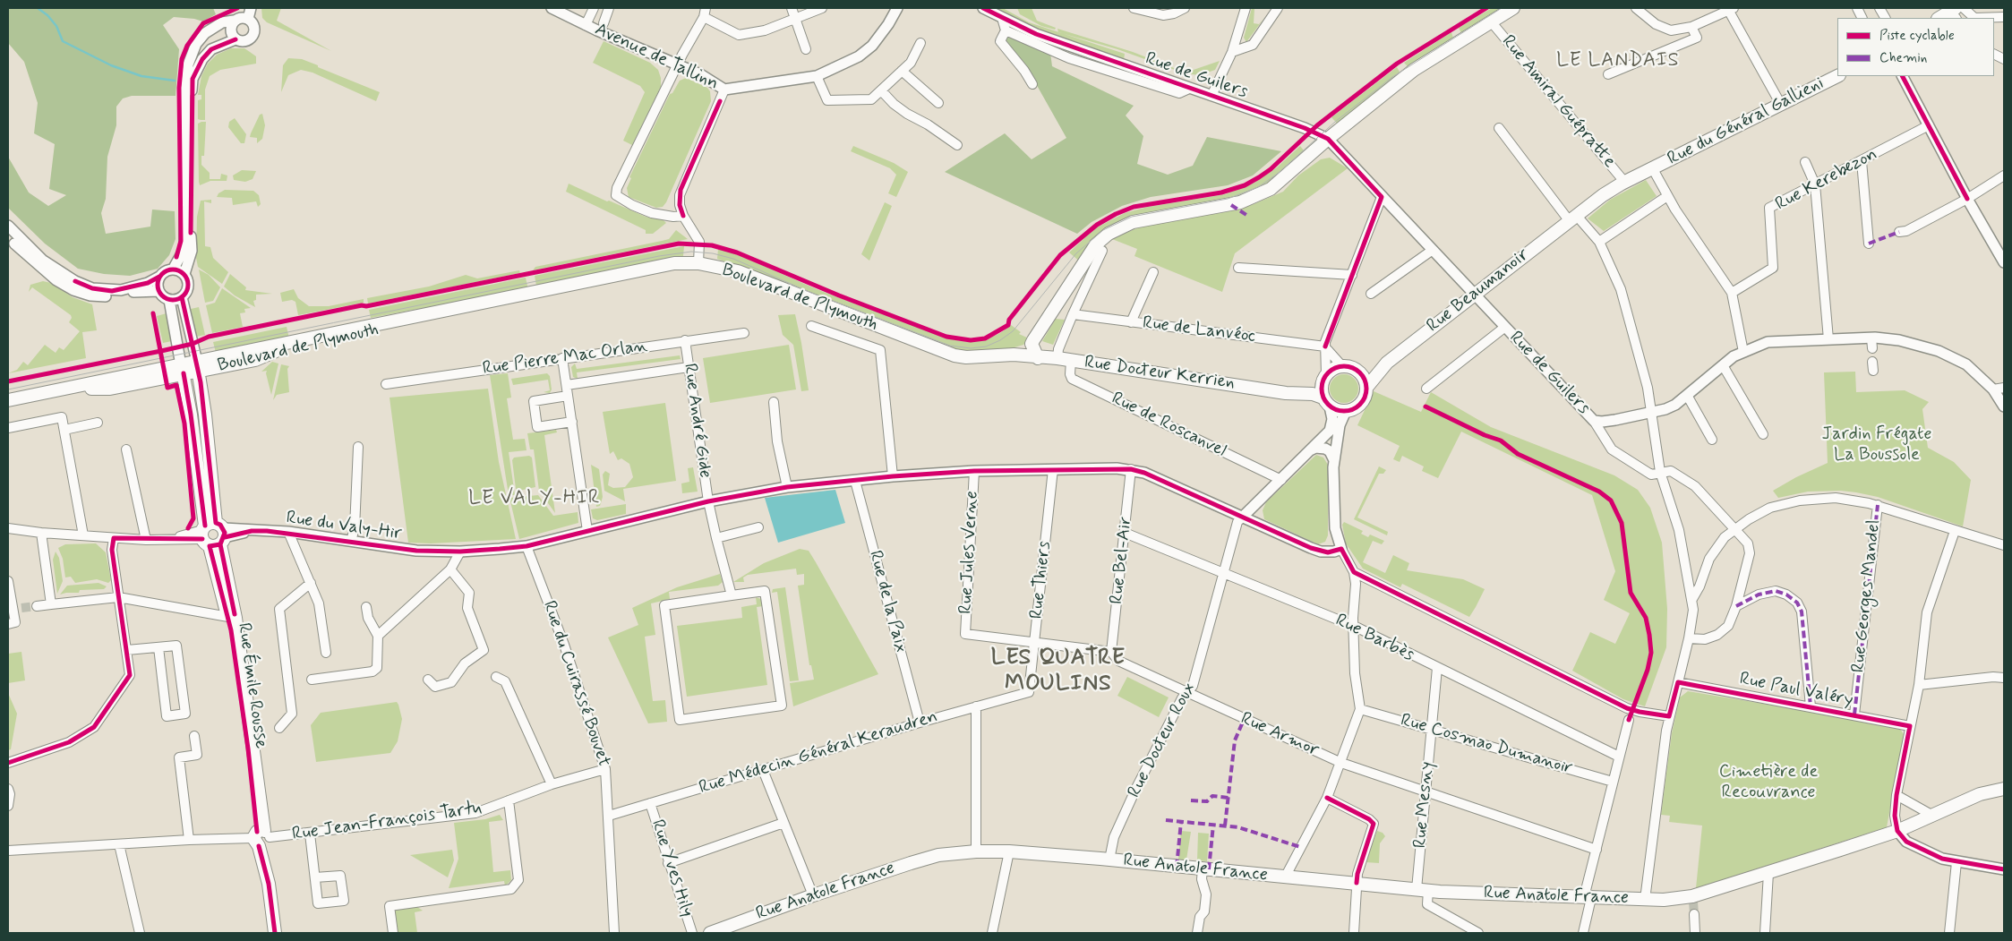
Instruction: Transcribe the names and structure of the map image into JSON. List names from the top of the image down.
{
  "streets": {
    "main road": [
      "Rue du Général Gallieni",
      "Rue Beaumanoir",
      "Boulevard de Plymouth",
      "Rue Docteur Kerrien",
      "Rue Émile Rousse",
      "Rue Anatole France"
    ],
    "street": [
      "Avenue de Tallinn",
      "Rue de Guilers",
      "Rue Amiral Guépratte",
      "Rue Kerebezon",
      "Rue de Lanvéoc",
      "Rue Pierre Mac Orlan",
      "Rue André Gide",
      "Rue de Roscanvel",
      "Rue du Valy-Hir",
      "Rue Jules Verne",
      "Rue Bel-Air",
      "Rue Thiers",
      "Rue Georges Mandel",
      "Rue de la Paix",
      "Rue Barbès",
      "Rue du Cuirassé Bouvet",
      "Rue Paul Valéry",
      "Rue Armor",
      "Rue Docteur Roux",
      "Rue Cosmao Dumanoir",
      "Rue Médecin Général Keraudren",
      "Rue Mesny",
      "Rue Jean-François Tartu",
      "Rue Yves Hily"
    ]
  },
  "crossings": [
    ["Rue de Guilers", "Rue Beaumanoir"],
    ["Rue Amiral Guépratte", "Rue du Général Gallieni"],
    ["Rue Amiral Guépratte", "Rue Beaumanoir"],
    ["Rue du Général Gallieni", "Rue Beaumanoir"],
    ["Rue Beaumanoir", "Rue Docteur Kerrien"],
    ["Boulevard de Plymouth", "Rue Docteur Kerrien"],
    ["Boulevard de Plymouth", "Rue Émile Rousse"],
    ["Rue Pierre Mac Orlan", "Rue André Gide"],
    ["Rue Docteur Kerrien", "Rue de Roscanvel"],
    ["Rue André Gide", "Rue du Valy-Hir"],
    ["Rue du Valy-Hir", "Rue Jules Verne"],
    ["Rue du Valy-Hir", "Rue Bel-Air"],
    ["Rue du Valy-Hir", "Rue Thiers"],
    ["Rue du Valy-Hir", "Rue de la Paix"],
    ["Rue du Valy-Hir", "Rue du Cuirassé Bouvet"],
    ["Rue du Valy-Hir", "Rue Émile Rousse"],
    ["Rue du Valy-Hir", "Rue Docteur Roux"],
    ["Rue Jules Verne", "Rue Thiers"],
    ["Rue Bel-Air", "Rue Barbès"],
    ["Rue Bel-Air", "Rue Armor"],
    ["Rue Thiers", "Rue Médecin Général Keraudren"],
    ["Rue Georges Mandel", "Rue Paul Valéry"],
    ["Rue de la Paix", "Rue Médecin Général Keraudren"],
    ["Rue Barbès", "Rue Docteur Roux"],
    ["Rue Barbès", "Rue Mesny"],
    ["Rue du Cuirassé Bouvet", "Rue Médecin Général Keraudren"],
    ["Rue du Cuirassé Bouvet", "Rue Jean-François Tartu"],
    ["Rue Émile Rousse", "Rue Jean-François Tartu"],
    ["Rue Armor", "Rue Docteur Roux"],
    ["Rue Armor", "Rue Mesny"],
    ["Rue Docteur Roux", "Rue Anatole France"],
    ["Rue Cosmao Dumanoir", "Rue Mesny"],
    ["Rue Médecin Général Keraudren", "Rue Yves Hily"],
    ["Rue Mesny", "Rue Anatole France"]
  ],
  "districts": ["LE LANDAIS", "LE VALY-HIR", "LES QUATRE MOULINS"],
  "parks": ["Jardin Frégate La Boussole", "Cimetière de Recouvrance"],
  "legend": ["Piste cyclable", "Chemin"]
}
